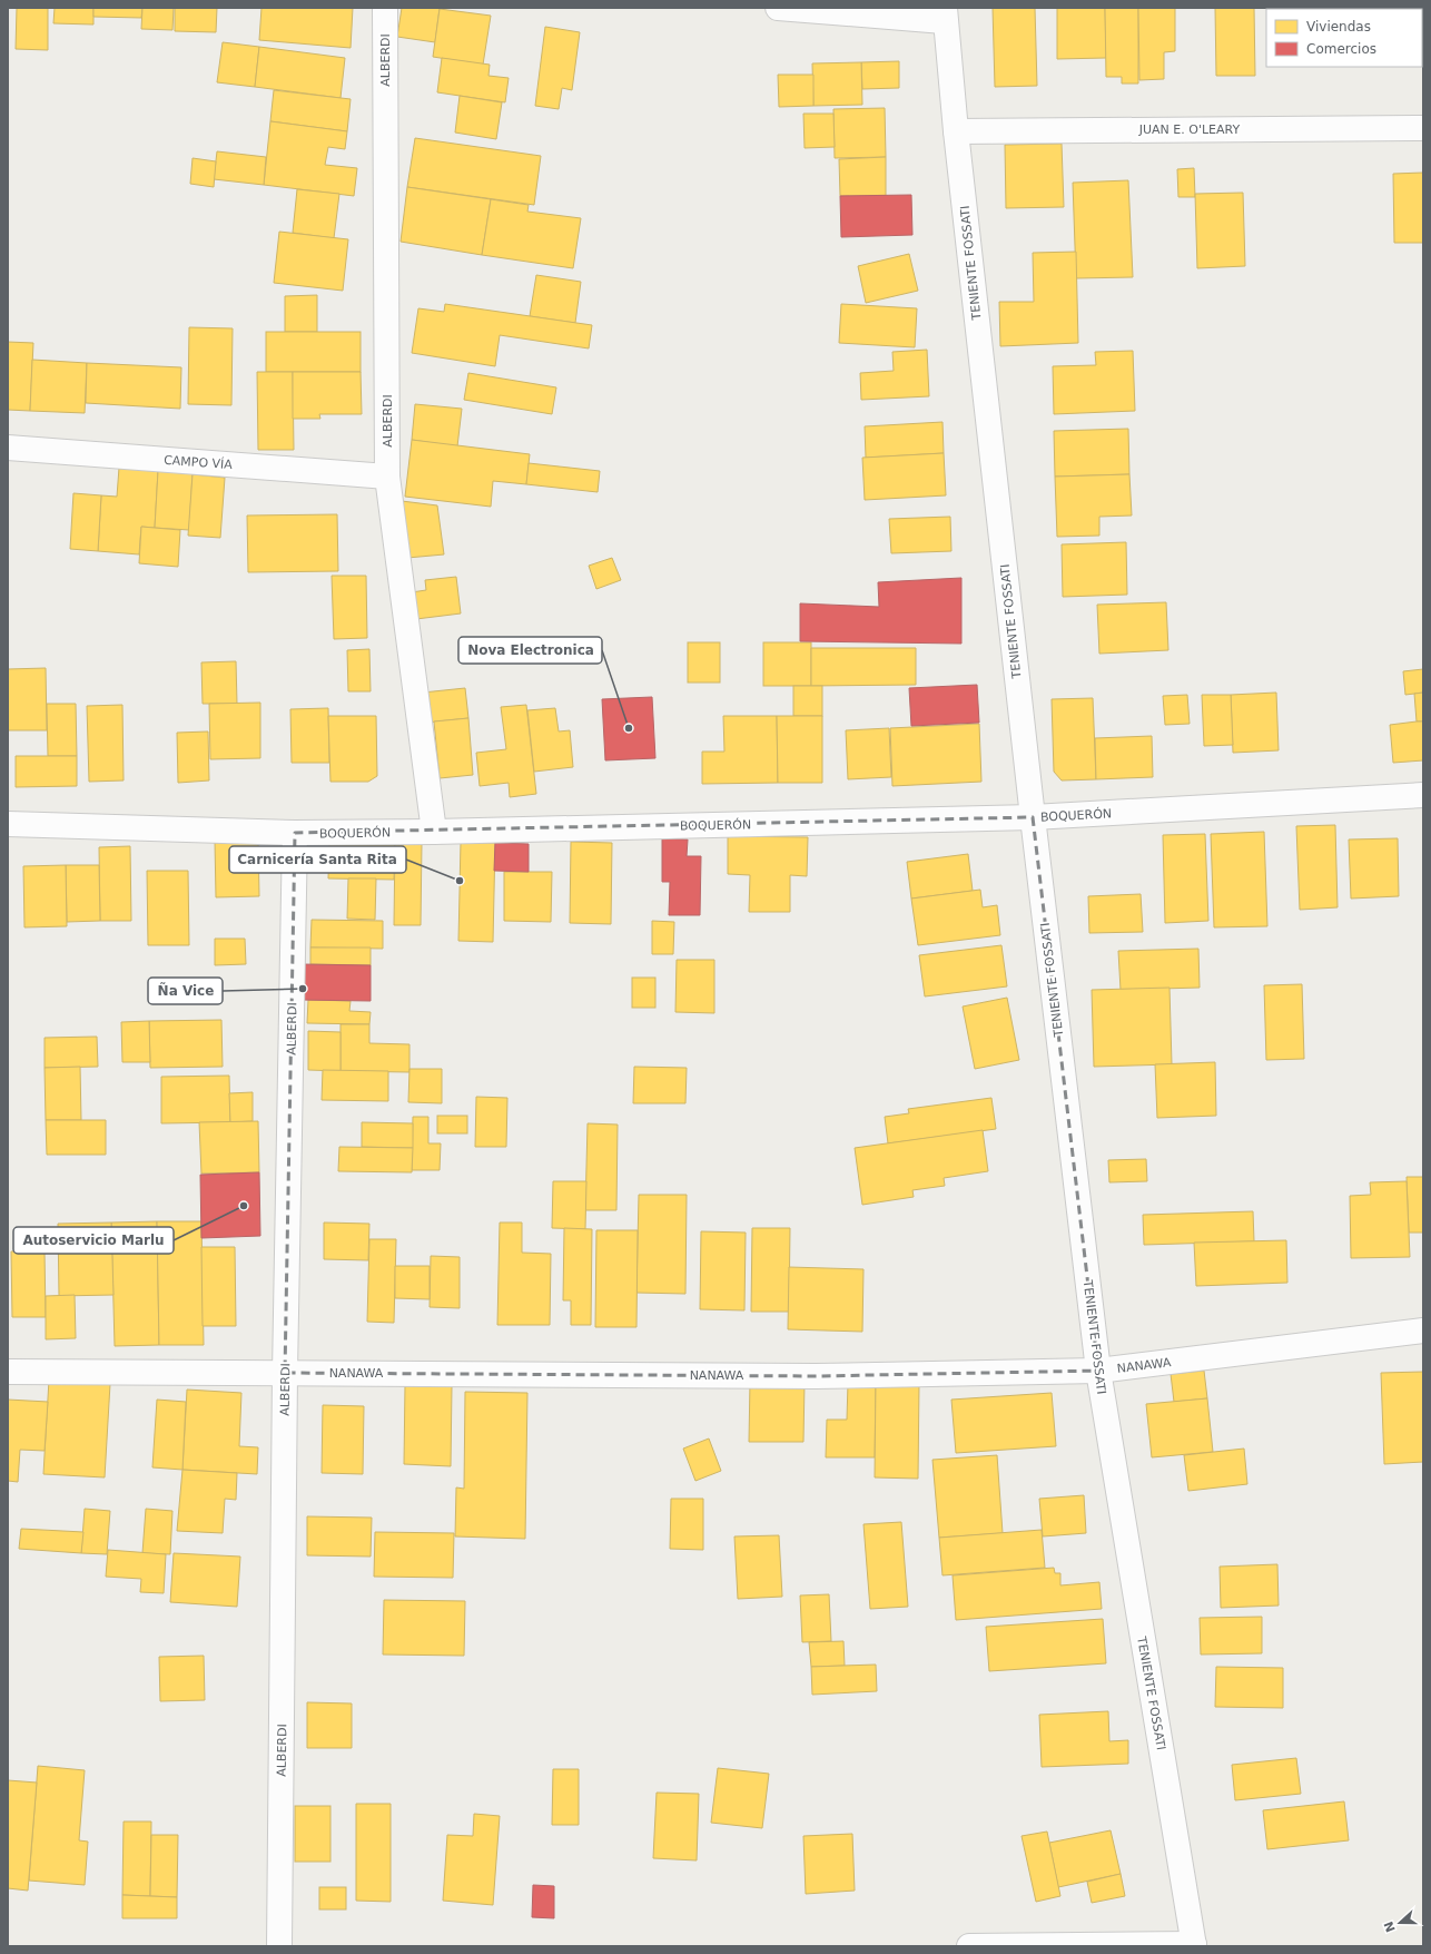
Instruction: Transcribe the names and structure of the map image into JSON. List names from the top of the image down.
{
  "streets": {
    "street": [
      "ALBERDI",
      "JUAN E. O'LEARY",
      "TENIENTE FOSSATI",
      "CAMPO VÍA",
      "BOQUERÓN",
      "NANAWA"
    ]
  },
  "crossings": [
    ["ALBERDI", "CAMPO VÍA"],
    ["ALBERDI", "BOQUERÓN"],
    ["ALBERDI", "NANAWA"],
    ["JUAN E. O'LEARY", "TENIENTE FOSSATI"],
    ["TENIENTE FOSSATI", "BOQUERÓN"],
    ["TENIENTE FOSSATI", "NANAWA"]
  ],
  "places": [
    "Nova Electronica",
    "Carnicería Santa Rita",
    "Ña Vice",
    "Autoservicio Marlu"
  ],
  "legend": ["Viviendas", "Comercios"],
  "north": "left"
}
